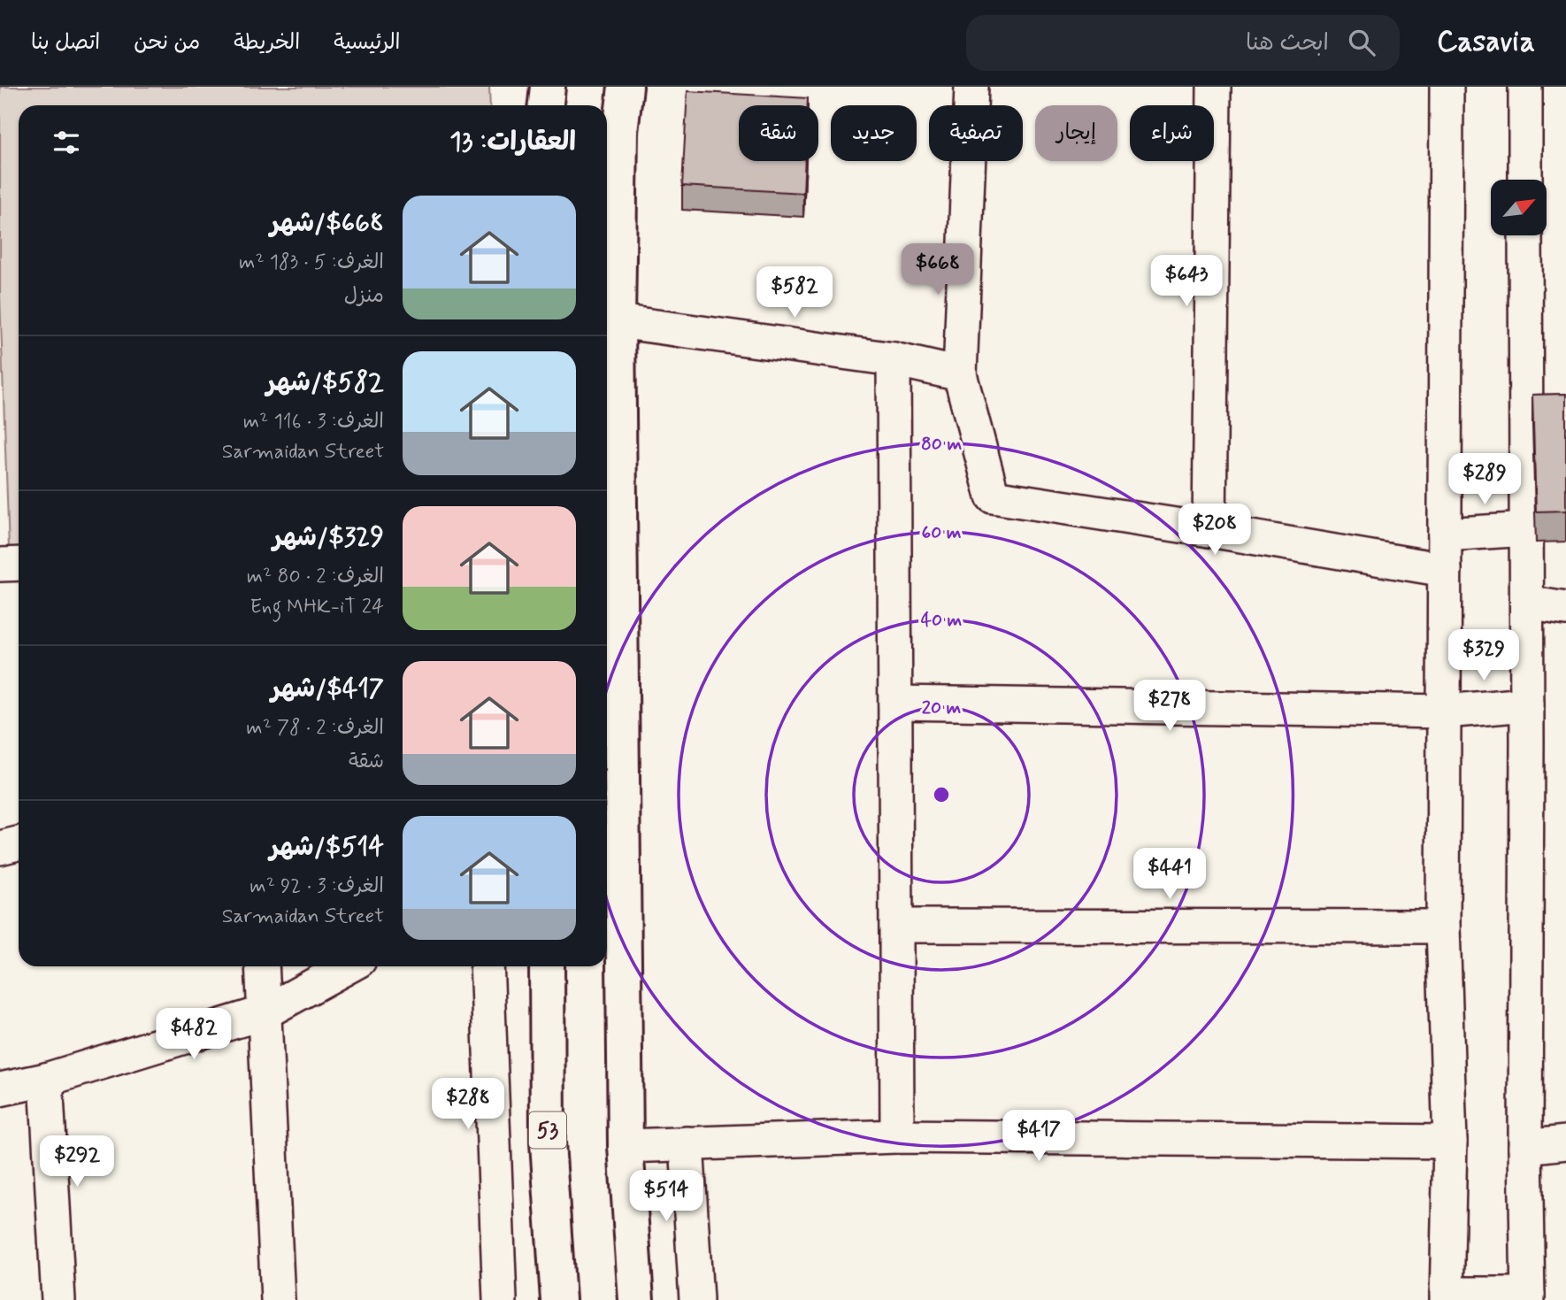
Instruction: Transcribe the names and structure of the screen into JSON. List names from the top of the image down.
{
  "streets": {
    "main road": ["53"]
  },
  "north": "top right",
  "page": {
    "header": "Casavia",
    "search": "ابحث هنا",
    "nav": [
      "الرئيسية",
      "الخريطة",
      "من نحن",
      "اتصل بنا"
    ],
    "chip": [
      "شراء",
      "إيجار",
      "تصفية",
      "جديد",
      "شقة"
    ],
    "heading": "العقارات: 13",
    "list": [
      {
        "name": "$668/شهر",
        "note": "الغرف: 5 · 183 m² · منزل"
      },
      {
        "name": "$582/شهر",
        "note": "الغرف: 3 · 116 m² · Sarmaidan Street"
      },
      {
        "name": "$329/شهر",
        "note": "الغرف: 2 · 80 m² · Eng MHK-iT 24"
      },
      {
        "name": "$417/شهر",
        "note": "الغرف: 2 · 78 m² · شقة"
      },
      {
        "name": "$514/شهر",
        "note": "الغرف: 3 · 92 m² · Sarmaidan Street"
      }
    ],
    "price": [
      "$668",
      "$643",
      "$582",
      "$289",
      "$208",
      "$329",
      "$278",
      "$441",
      "$482",
      "$288",
      "$417",
      "$292",
      "$514"
    ]
  },
  "rings": [
    "80 m",
    "60 m",
    "40 m",
    "20 m"
  ]
}
